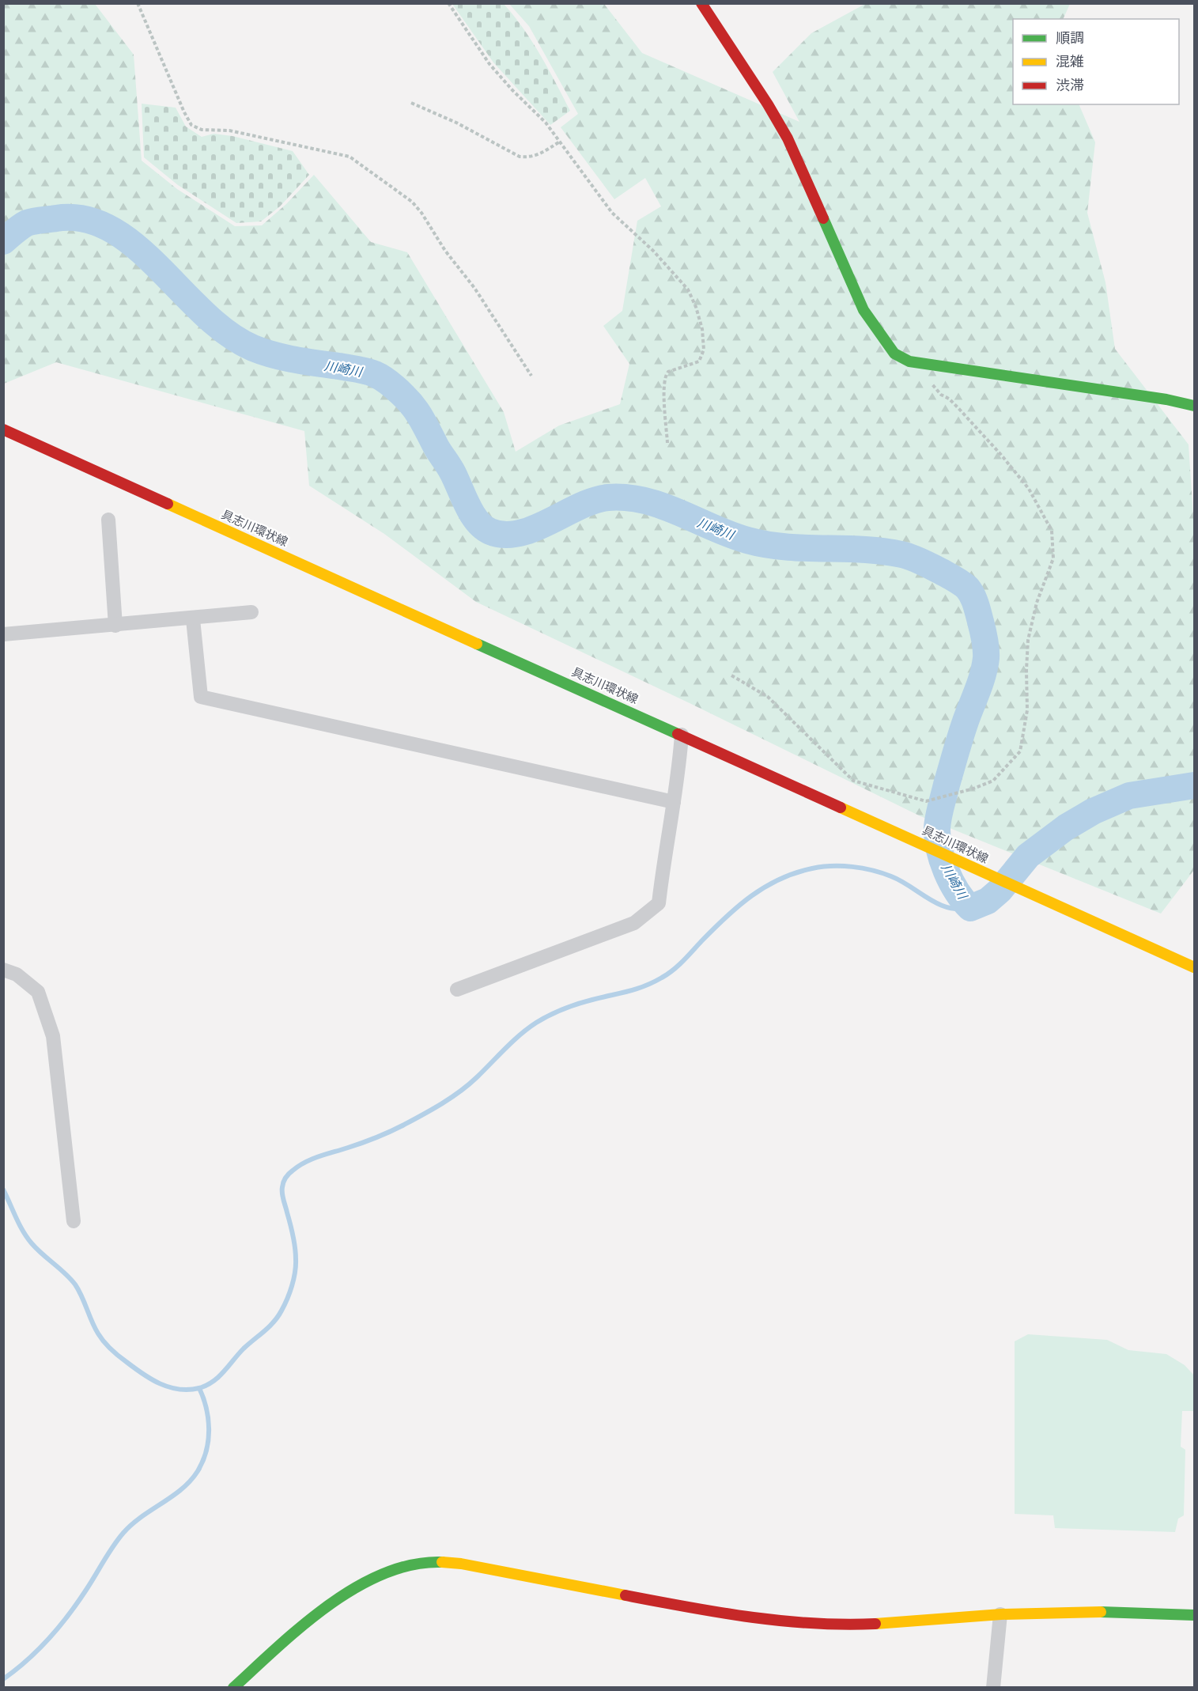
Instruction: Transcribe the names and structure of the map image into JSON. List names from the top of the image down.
{
  "streets": {
    "street": ["具志川環状線"]
  },
  "water": ["川崎川"],
  "legend": ["順調", "混雑", "渋滞"]
}
